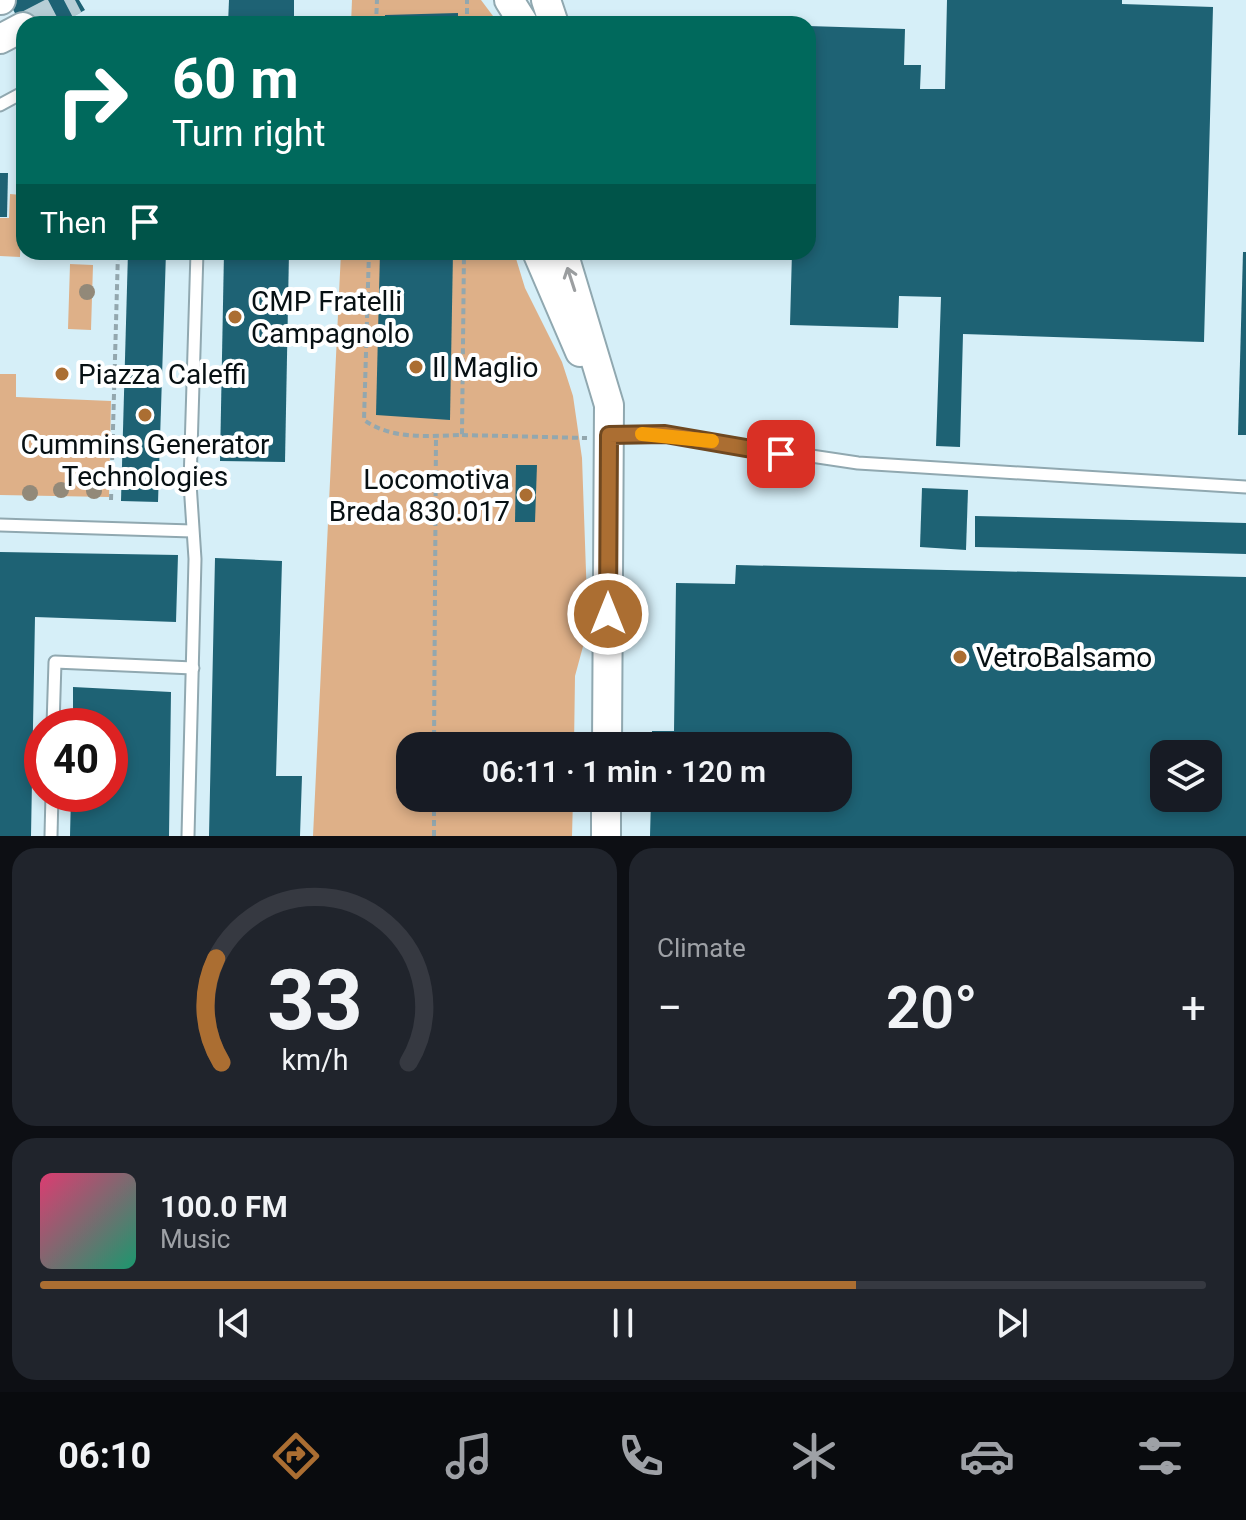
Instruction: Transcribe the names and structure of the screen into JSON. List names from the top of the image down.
{
  "places": [
    "CMP Fratelli Campagnolo",
    "Il Maglio",
    "Piazza Caleffi",
    "Cummins Generator Technologies",
    "Locomotiva Breda 830.017",
    "VetroBalsamo"
  ],
  "page": {
    "turn": ["60 m", "Turn right"],
    "then": "Then",
    "limit": "40",
    "trip": "06:11 · 1 min · 120 m",
    "tile": "Climate",
    "heat": ["−", "20°", "+"],
    "song": ["100.0 FM", "Music"],
    "tabs": "06:10",
    "gauge": ["33", "km/h"]
  }
}
